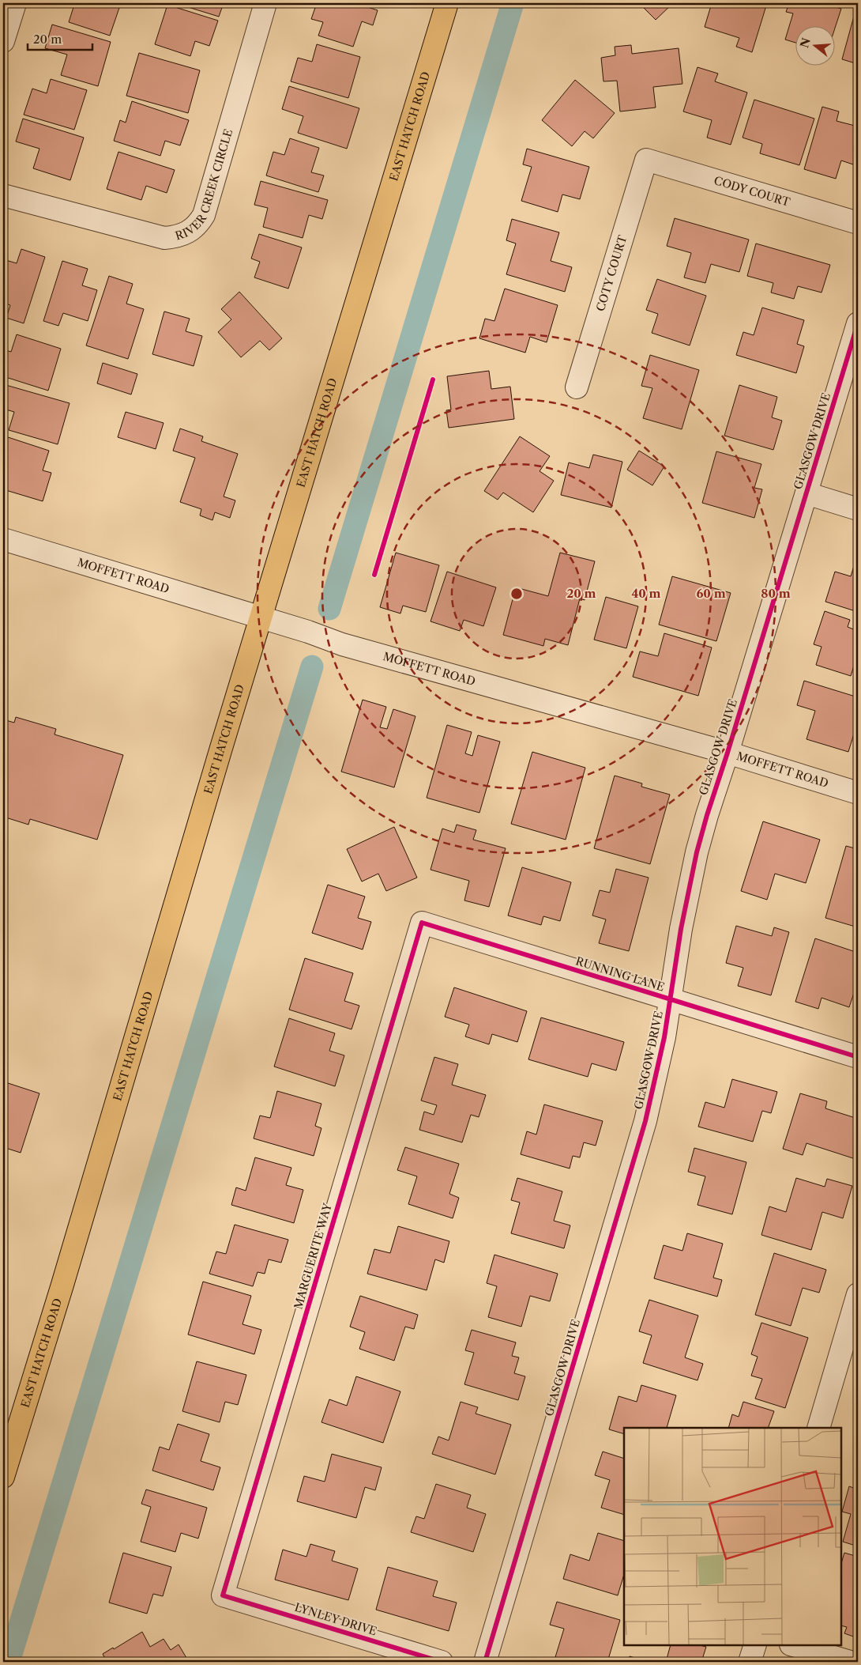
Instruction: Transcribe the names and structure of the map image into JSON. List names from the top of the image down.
{
  "streets": {
    "main road": ["EAST HATCH ROAD"],
    "street": [
      "RIVER CREEK CIRCLE",
      "CODY COURT",
      "COTY COURT",
      "GLASGOW DRIVE",
      "MOFFETT ROAD",
      "RUNNING LANE",
      "MARGUERITE WAY",
      "LYNLEY DRIVE"
    ]
  },
  "crossings": [
    ["EAST HATCH ROAD", "MOFFETT ROAD"],
    ["CODY COURT", "COTY COURT"],
    ["GLASGOW DRIVE", "MOFFETT ROAD"],
    ["GLASGOW DRIVE", "RUNNING LANE"],
    ["RUNNING LANE", "MARGUERITE WAY"],
    ["MARGUERITE WAY", "LYNLEY DRIVE"]
  ],
  "scale_bar": "20 m",
  "north": "left",
  "rings": [
    "20 m",
    "40 m",
    "60 m",
    "80 m"
  ]
}
